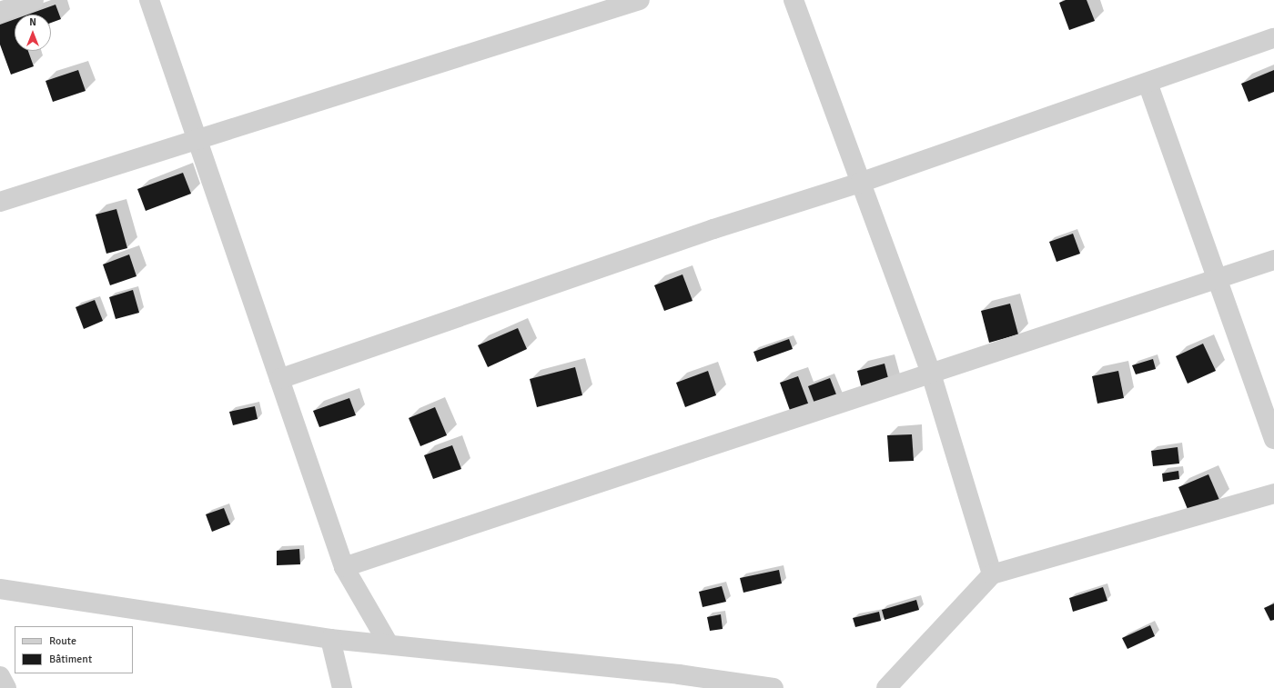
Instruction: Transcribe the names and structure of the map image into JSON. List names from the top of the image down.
{
  "legend": ["Route", "Bâtiment"],
  "north": "top"
}
